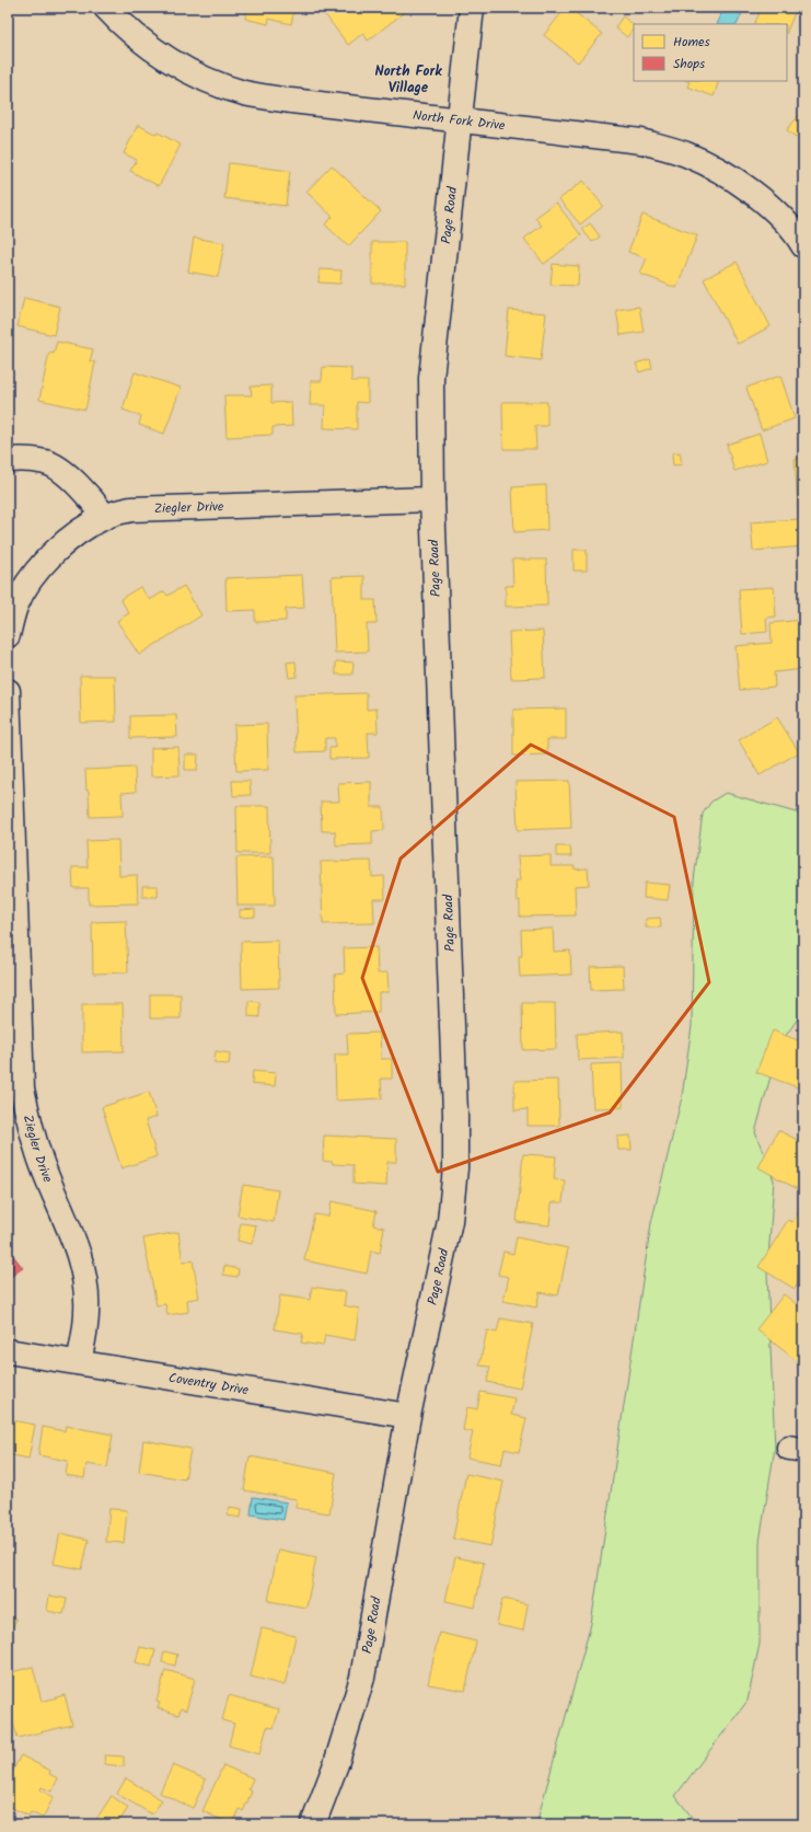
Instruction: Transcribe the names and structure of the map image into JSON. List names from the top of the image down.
{
  "streets": {
    "street": [
      "North Fork Drive",
      "Page Road",
      "Ziegler Drive",
      "Coventry Drive"
    ]
  },
  "crossings": [
    ["North Fork Drive", "Page Road"],
    ["Page Road", "Ziegler Drive"],
    ["Page Road", "Coventry Drive"],
    ["Ziegler Drive", "Coventry Drive"]
  ],
  "districts": ["North Fork Village"],
  "legend": ["Homes", "Shops"]
}
